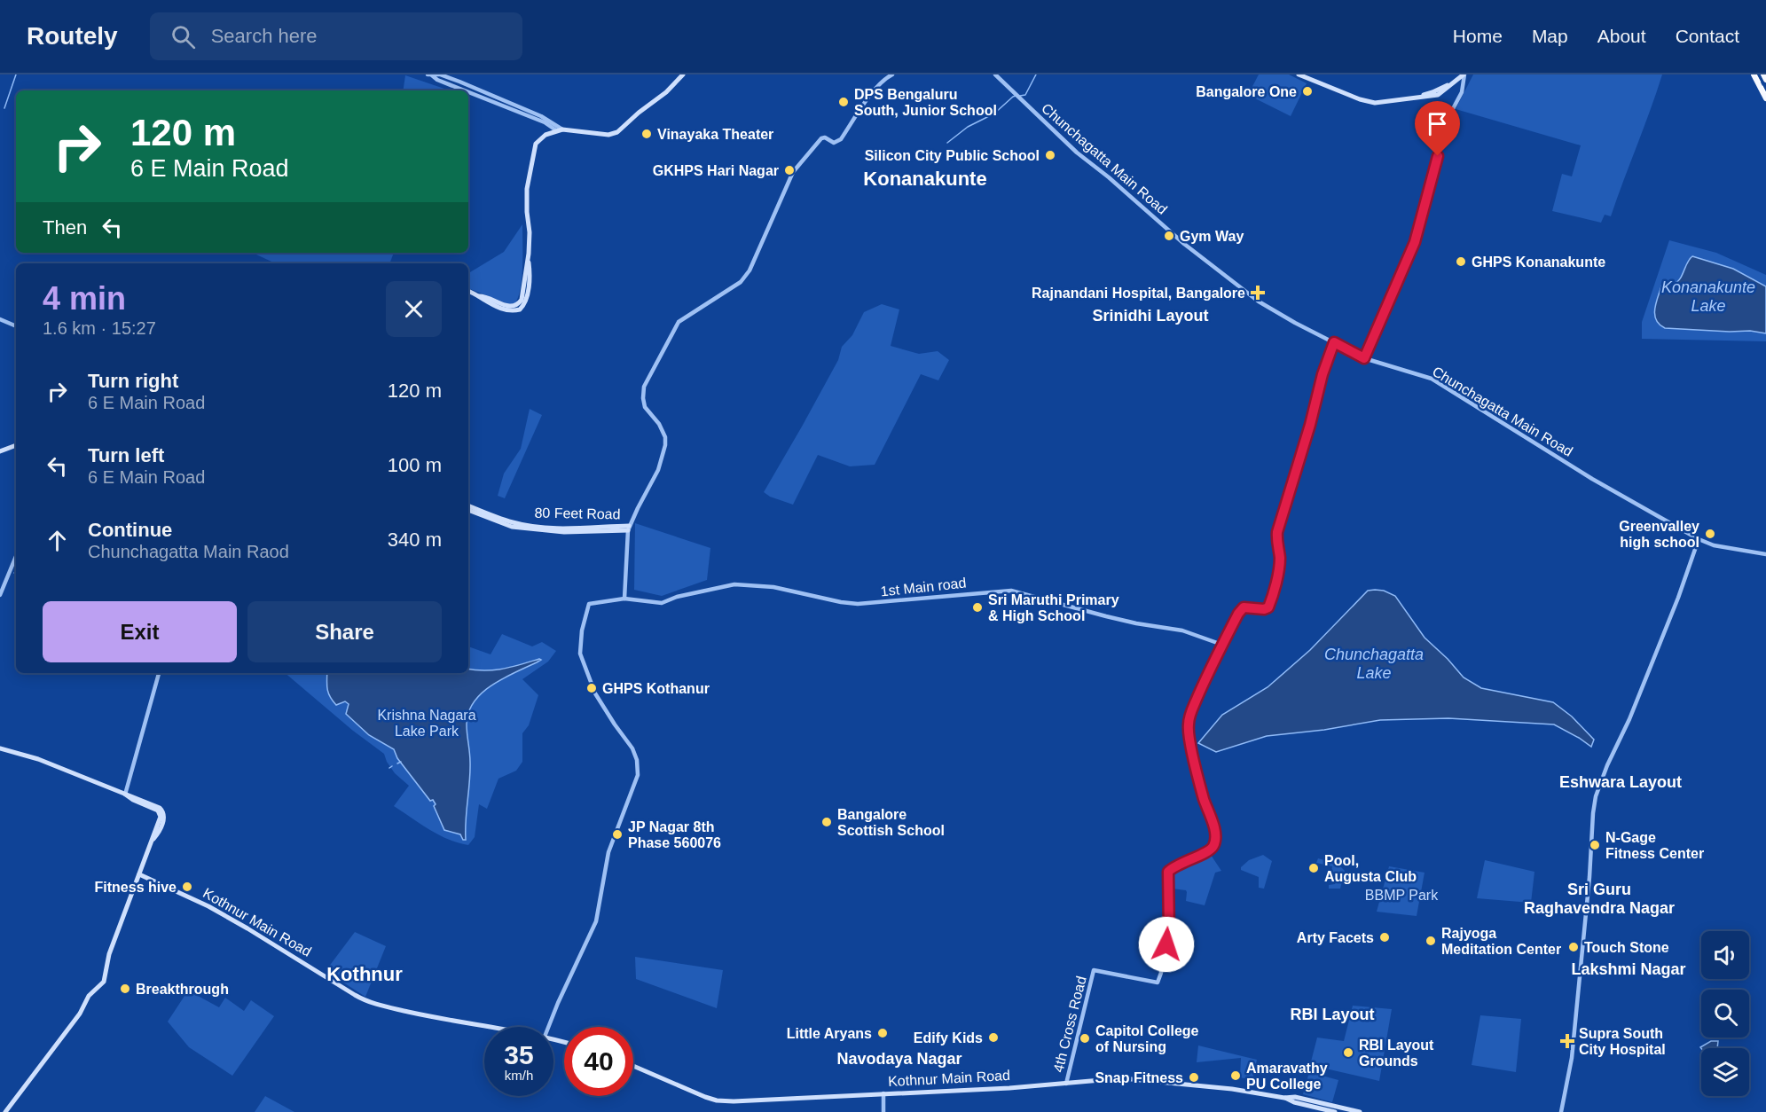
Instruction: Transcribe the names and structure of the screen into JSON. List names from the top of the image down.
{
  "streets": {
    "main road": ["80 Feet Road", "Kothnur Main Road"],
    "street": ["Chunchagatta Main Road", "1st Main road", "4th Cross Road"]
  },
  "crossings": [
    ["1st Main road", "4th Cross Road"],
    ["Kothnur Main Road", "4th Cross Road"]
  ],
  "districts": [
    "Konanakunte",
    "Srinidhi Layout",
    "Eshwara Layout",
    "Sri Guru Raghavendra Nagar",
    "Lakshmi Nagar",
    "Kothnur",
    "RBI Layout",
    "Navodaya Nagar"
  ],
  "water": ["Konanakunte Lake", "Chunchagatta Lake"],
  "parks": ["Krishna Nagara Lake Park", "BBMP Park"],
  "places": {
    "other": [
      "Bangalore One",
      "DPS Bengaluru South, Junior School",
      "Vinayaka Theater",
      "Silicon City Public School",
      "GKHPS Hari Nagar",
      "Gym Way",
      "GHPS Konanakunte",
      "Greenvalley high school",
      "Sri Maruthi Primary & High School",
      "GHPS Kothanur",
      "Bangalore Scottish School",
      "JP Nagar 8th Phase 560076",
      "N-Gage Fitness Center",
      "Pool, Augusta Club",
      "Fitness hive",
      "Arty Facets",
      "Rajyoga Meditation Center",
      "Touch Stone",
      "Breakthrough",
      "Little Aryans",
      "Edify Kids",
      "Capitol College of Nursing",
      "RBI Layout Grounds",
      "Amaravathy PU College",
      "Snap Fitness"
    ],
    "health": ["Rajnandani Hospital, Bangalore", "Supra South City Hospital"]
  },
  "page": {
    "header": "Routely",
    "search": "Search here",
    "nav": [
      "Home",
      "Map",
      "About",
      "Contact"
    ],
    "turn": ["120 m", "6 E Main Road"],
    "then": "Then",
    "heading": ["4 min", "1.6 km · 15:27"],
    "list": [
      {
        "name": "Turn right",
        "note": "6 E Main Road",
        "value": "120 m"
      },
      {
        "name": "Turn left",
        "note": "6 E Main Road",
        "value": "100 m"
      },
      {
        "name": "Continue",
        "note": "Chunchagatta Main Raod",
        "value": "340 m"
      }
    ],
    "buttons": ["Exit", "Share"],
    "speed": "35 km/h",
    "limit": "40"
  }
}
